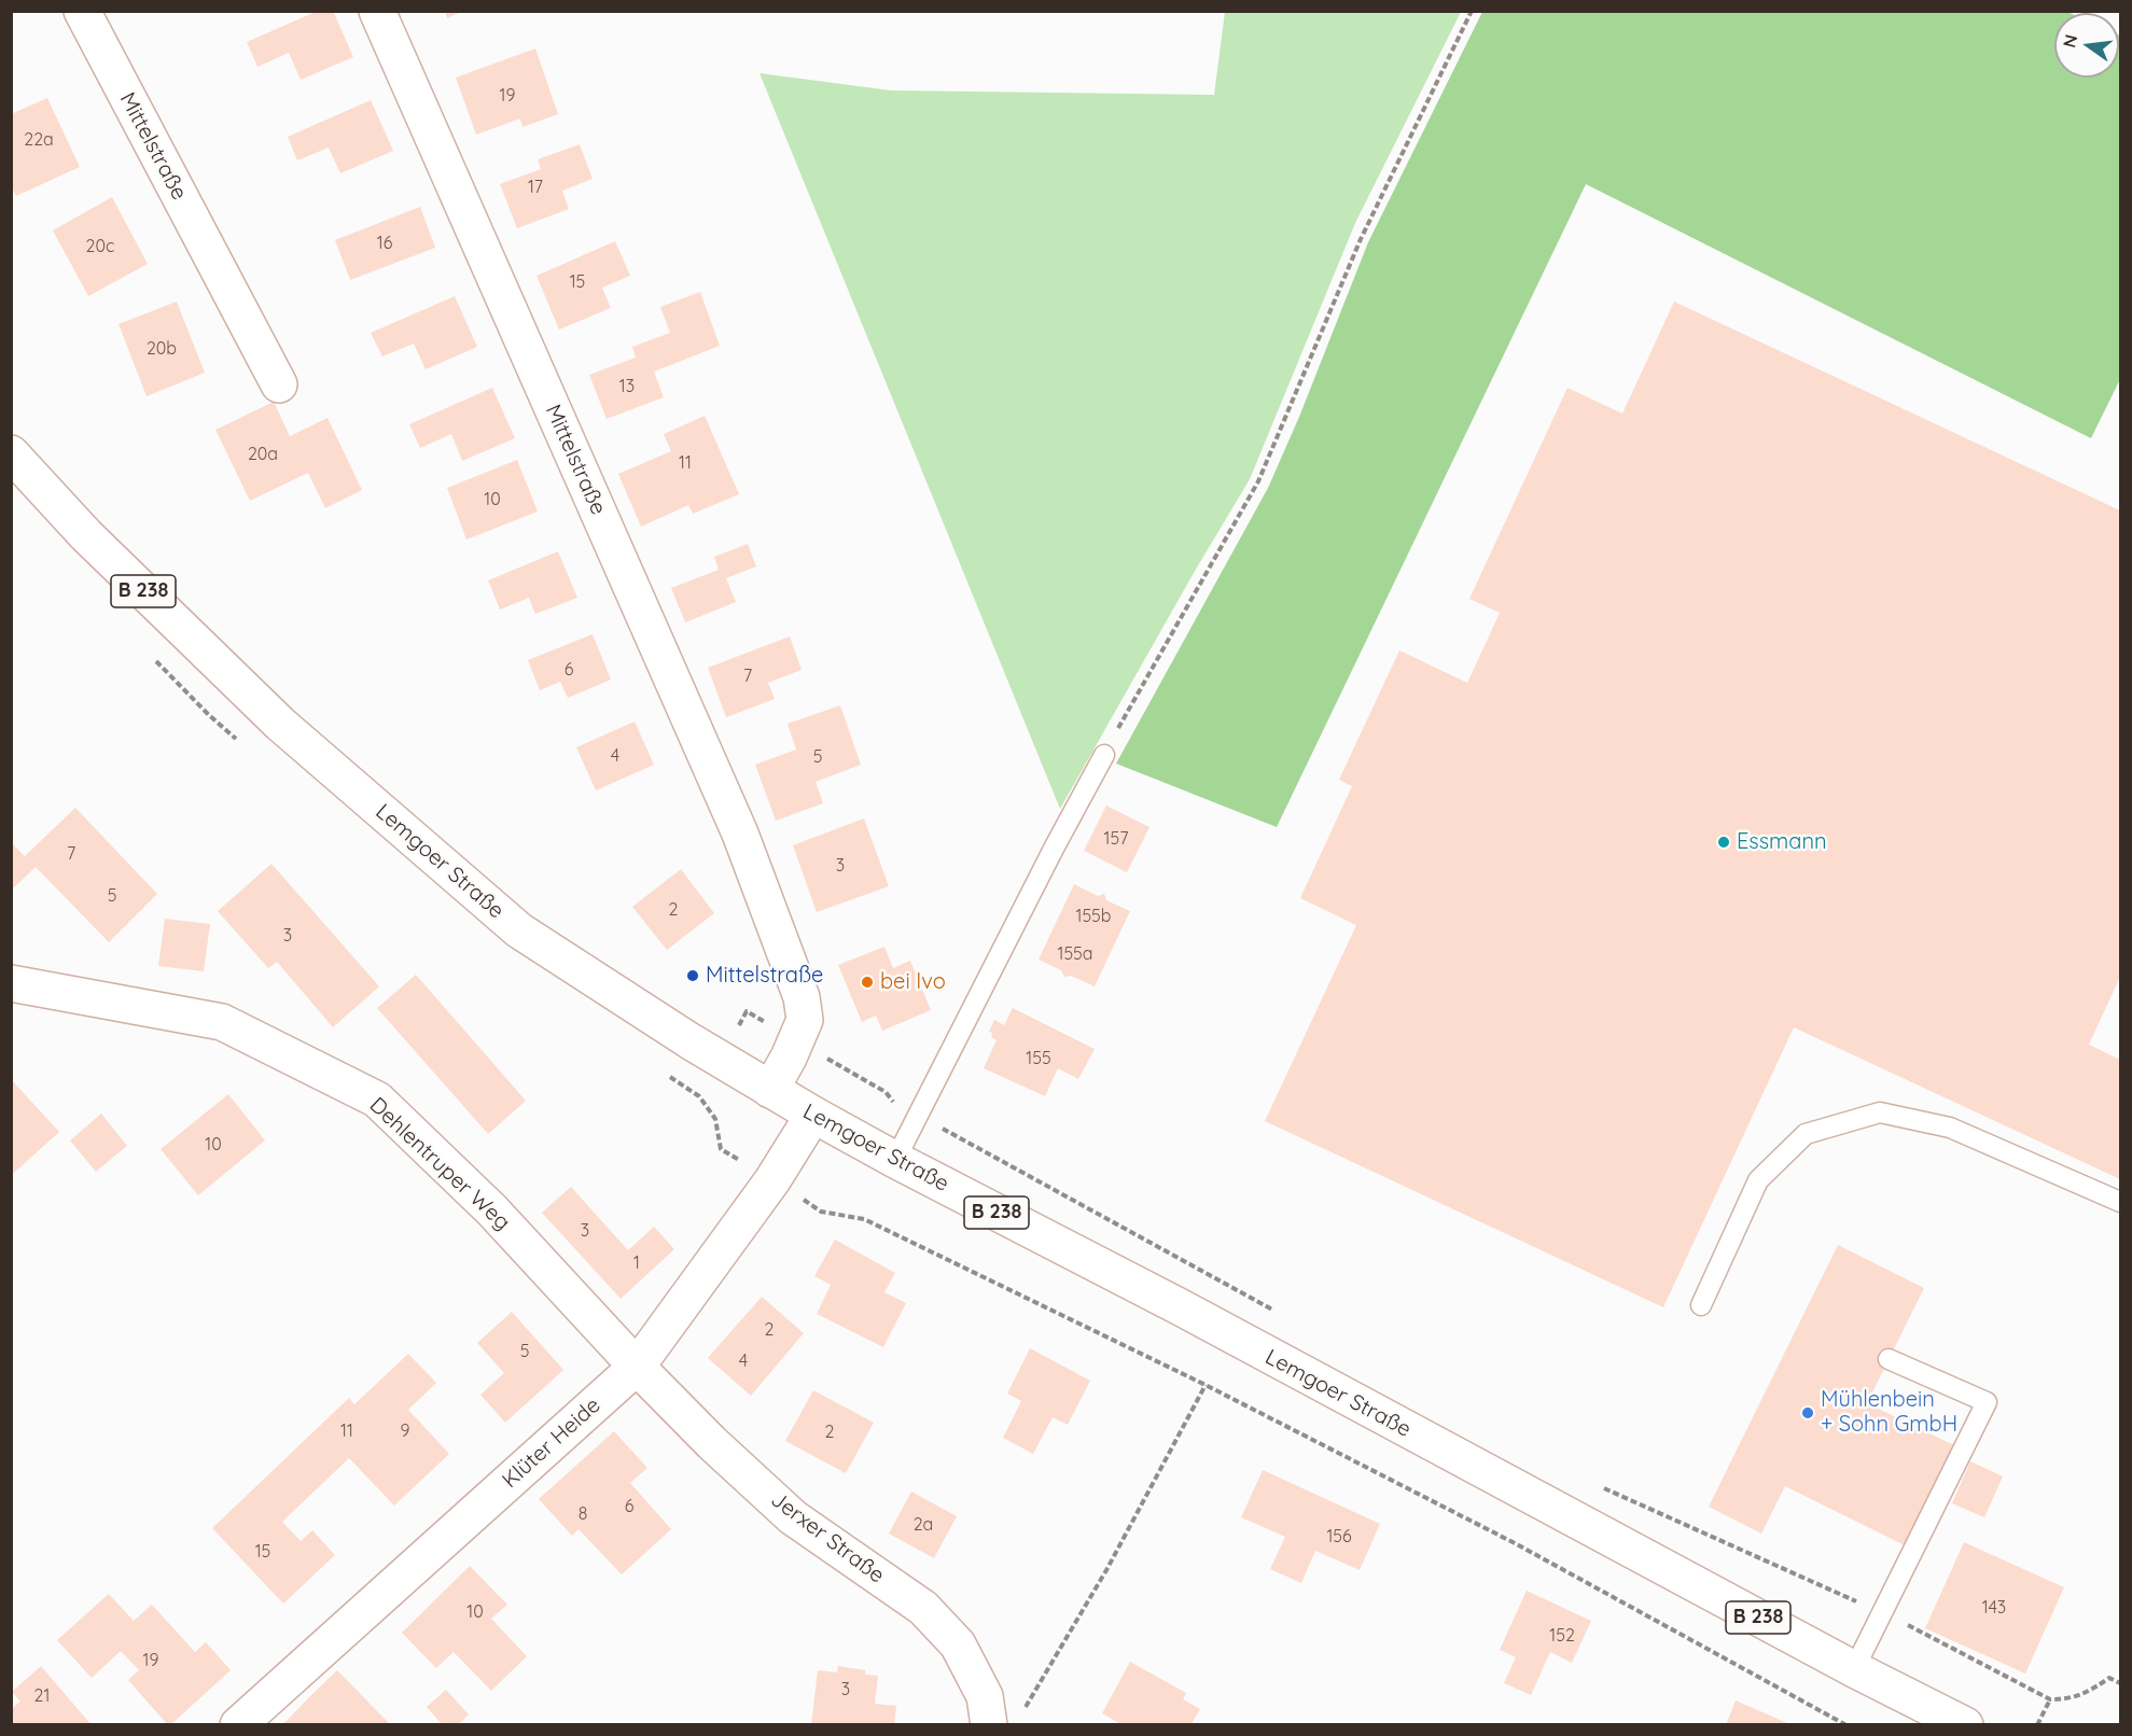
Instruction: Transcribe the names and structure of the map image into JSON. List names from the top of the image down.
{
  "streets": {
    "street": [
      "Mittelstraße",
      "B 238",
      "Lemgoer Straße",
      "Dehlentruper Weg",
      "Klüter Heide",
      "Jerxer Straße"
    ]
  },
  "crossings": [
    ["Mittelstraße", "Lemgoer Straße"],
    ["Lemgoer Straße", "Klüter Heide"],
    ["Dehlentruper Weg", "Klüter Heide"],
    ["Dehlentruper Weg", "Jerxer Straße"],
    ["Klüter Heide", "Jerxer Straße"]
  ],
  "places": [
    "Essmann",
    "Mittelstraße",
    "bei Ivo",
    "Mühlenbein + Sohn GmbH"
  ],
  "house_numbers": [
    "19",
    "22a",
    "17",
    "16",
    "20c",
    "15",
    "20b",
    "13",
    "20a",
    "11",
    "10",
    "6",
    "7",
    "4",
    "5",
    "157",
    "7",
    "3",
    "5",
    "2",
    "155b",
    "3",
    "155a",
    "155",
    "10",
    "3",
    "1",
    "2",
    "5",
    "4",
    "11",
    "9",
    "2",
    "6",
    "8",
    "2a",
    "156",
    "15",
    "143",
    "10",
    "152",
    "19",
    "3",
    "21"
  ],
  "north": "left"
}
